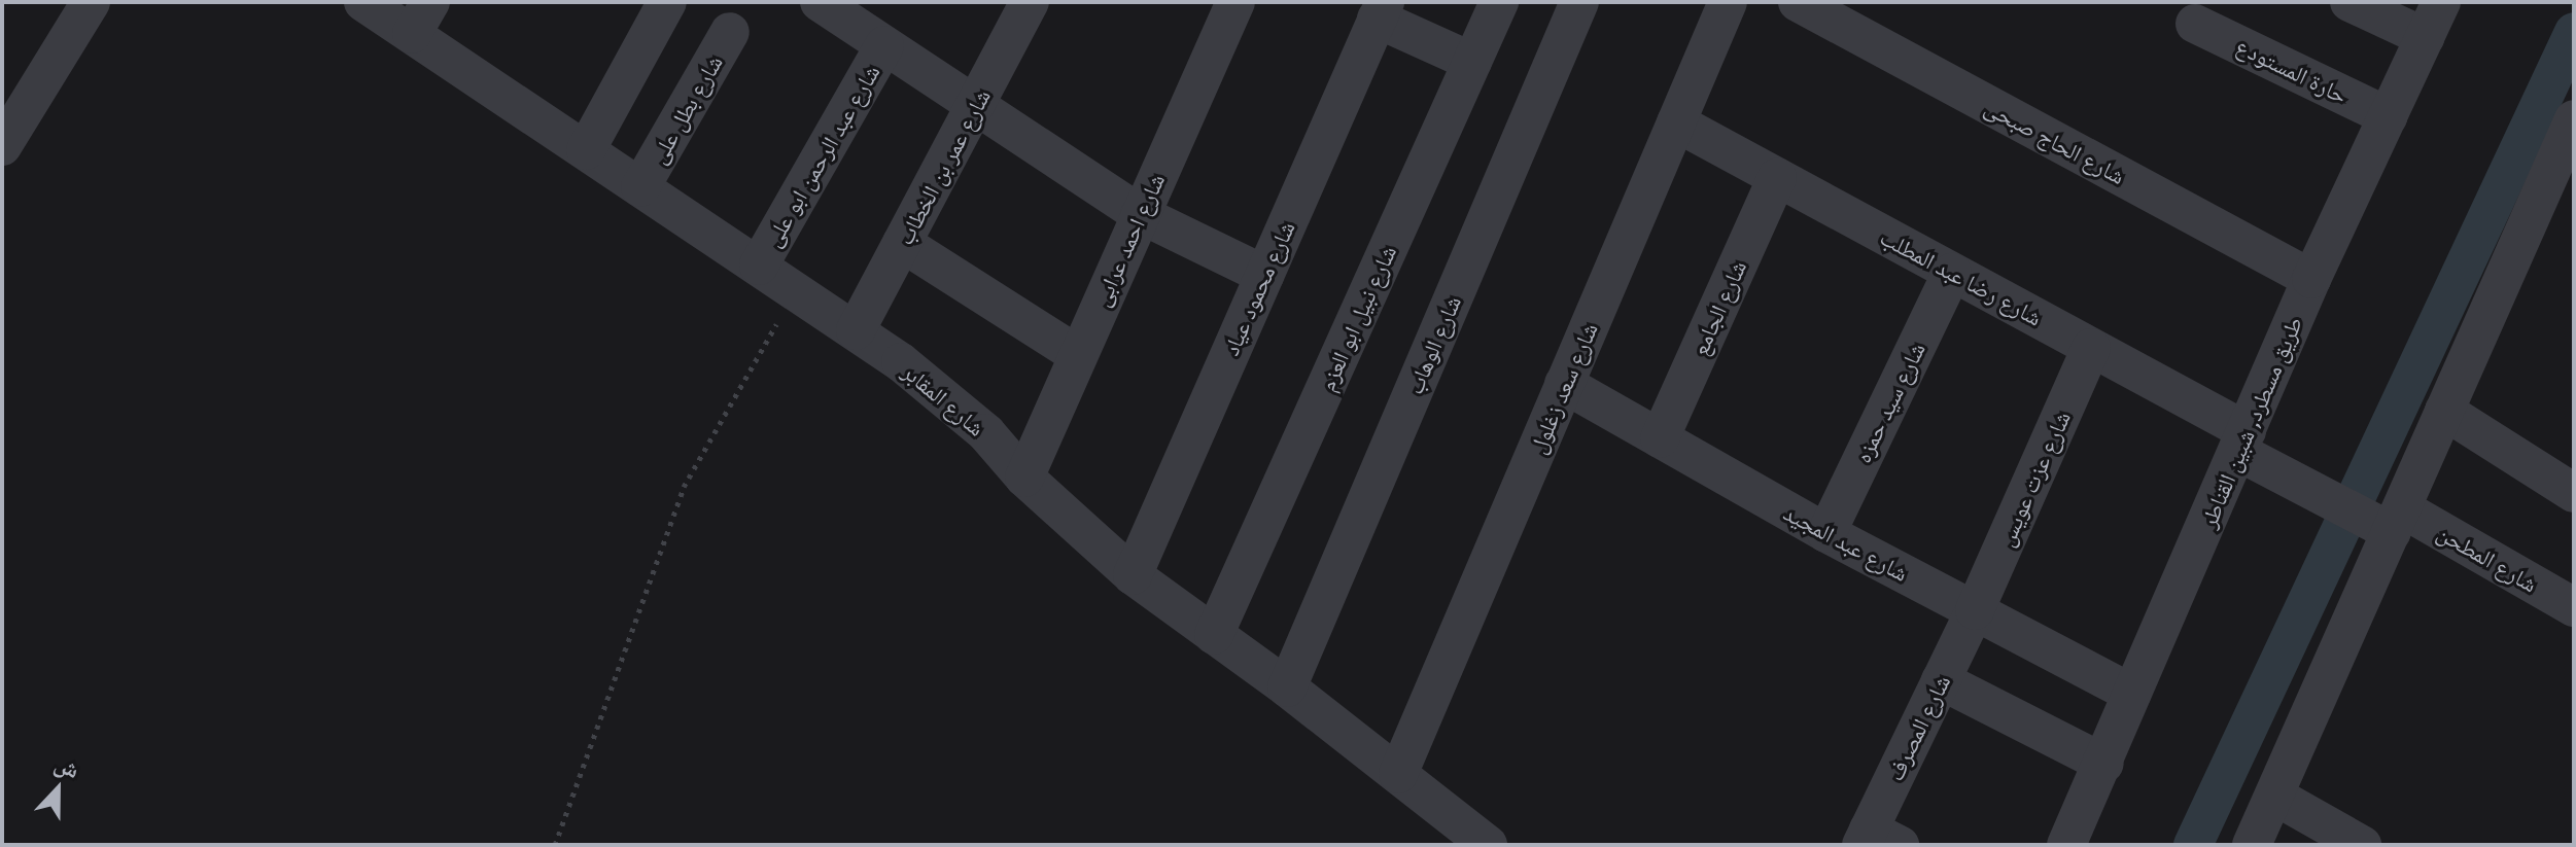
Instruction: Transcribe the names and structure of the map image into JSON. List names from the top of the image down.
{
  "streets": {
    "street": [
      "حارة المستودع",
      "شارع بطل على",
      "شارع الحاج صبحى",
      "شارع عبد الرحمن ابو على",
      "شارع عمر بن الخطاب",
      "شارع احمد عرابى",
      "شارع رضا عبد المطلب",
      "شارع محمود عياد",
      "شارع الجامع",
      "شارع نبيل ابو العزم",
      "شارع الوهاب",
      "شارع سعد زغلول",
      "شارع المقابر",
      "شارع سيد حمزه",
      "طريق مسطرد, شبين القناطر",
      "شارع عزت عويس",
      "شارع عبد المجيد",
      "شارع المطحن",
      "شارع المصرف"
    ]
  },
  "crossings": [
    ["حارة المستودع", "طريق مسطرد, شبين القناطر"],
    ["شارع بطل على", "شارع المقابر"],
    ["شارع الحاج صبحى", "طريق مسطرد, شبين القناطر"],
    ["شارع عبد الرحمن ابو على", "شارع المقابر"],
    ["شارع عمر بن الخطاب", "شارع المقابر"],
    ["شارع احمد عرابى", "شارع المقابر"],
    ["شارع رضا عبد المطلب", "شارع الجامع"],
    ["شارع رضا عبد المطلب", "شارع سعد زغلول"],
    ["شارع رضا عبد المطلب", "شارع سيد حمزه"],
    ["شارع رضا عبد المطلب", "طريق مسطرد, شبين القناطر"],
    ["شارع رضا عبد المطلب", "شارع عزت عويس"],
    ["شارع رضا عبد المطلب", "شارع المطحن"],
    ["شارع محمود عياد", "شارع المقابر"],
    ["شارع الجامع", "شارع عبد المجيد"],
    ["شارع نبيل ابو العزم", "شارع المقابر"],
    ["شارع الوهاب", "شارع المقابر"],
    ["شارع سعد زغلول", "شارع المقابر"],
    ["شارع سعد زغلول", "شارع عبد المجيد"],
    ["شارع سيد حمزه", "شارع عبد المجيد"],
    ["طريق مسطرد, شبين القناطر", "شارع عبد المجيد"],
    ["طريق مسطرد, شبين القناطر", "شارع المطحن"],
    ["شارع عزت عويس", "شارع عبد المجيد"],
    ["شارع عزت عويس", "شارع المصرف"],
    ["شارع عبد المجيد", "شارع المصرف"]
  ],
  "north": "top"
}
